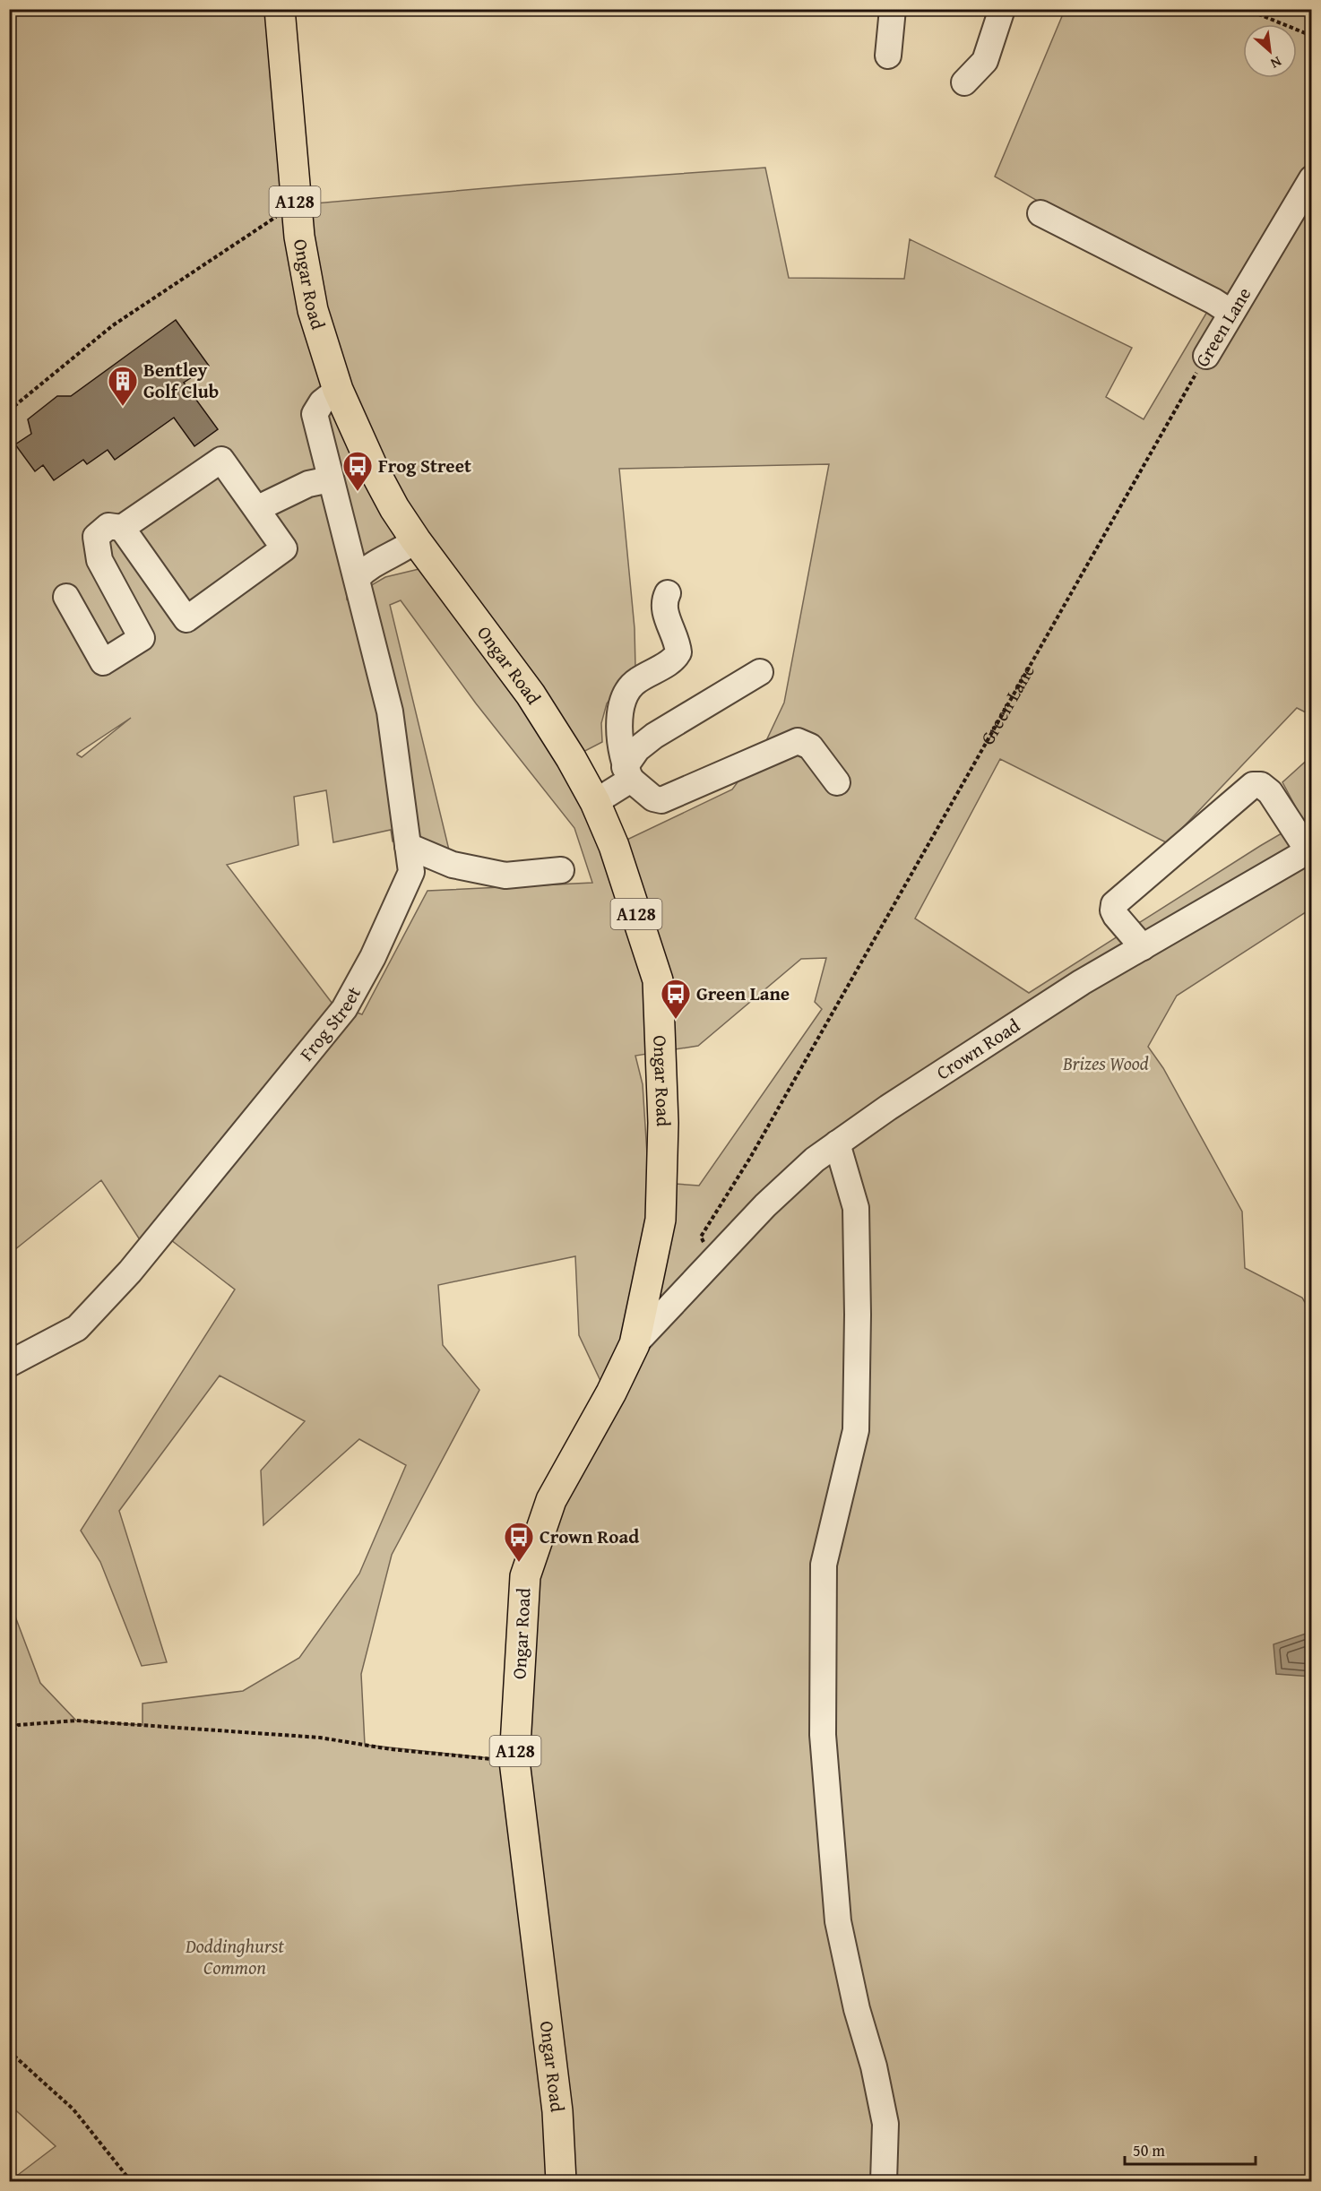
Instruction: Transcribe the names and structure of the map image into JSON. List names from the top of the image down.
{
  "streets": {
    "main road": ["A128", "Ongar Road"],
    "street": ["Green Lane", "Frog Street", "Crown Road"]
  },
  "crossings": [
    ["Ongar Road", "Frog Street"],
    ["Ongar Road", "Crown Road"],
    ["Green Lane", "Crown Road"]
  ],
  "parks": ["Brizes Wood", "Doddinghurst Common"],
  "places": {
    "building": ["Bentley Golf Club"],
    "bus stop": ["Frog Street", "Green Lane", "Crown Road"]
  },
  "scale_bar": "50 m",
  "north": "bottom right"
}
